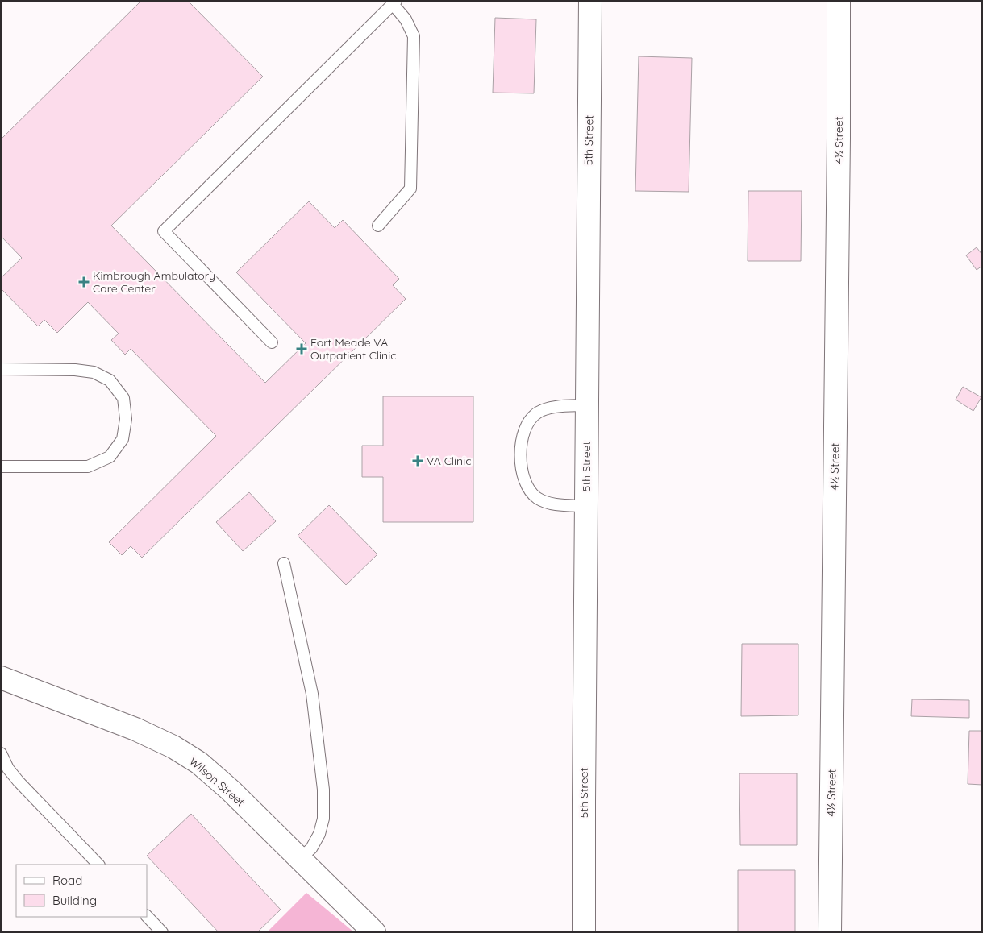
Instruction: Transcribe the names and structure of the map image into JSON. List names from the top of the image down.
{
  "streets": {
    "street": ["5th Street", "4½ Street", "Wilson Street"]
  },
  "places": {
    "health": ["Kimbrough Ambulatory Care Center", "Fort Meade VA Outpatient Clinic", "VA Clinic"]
  },
  "legend": ["Road", "Building"]
}
